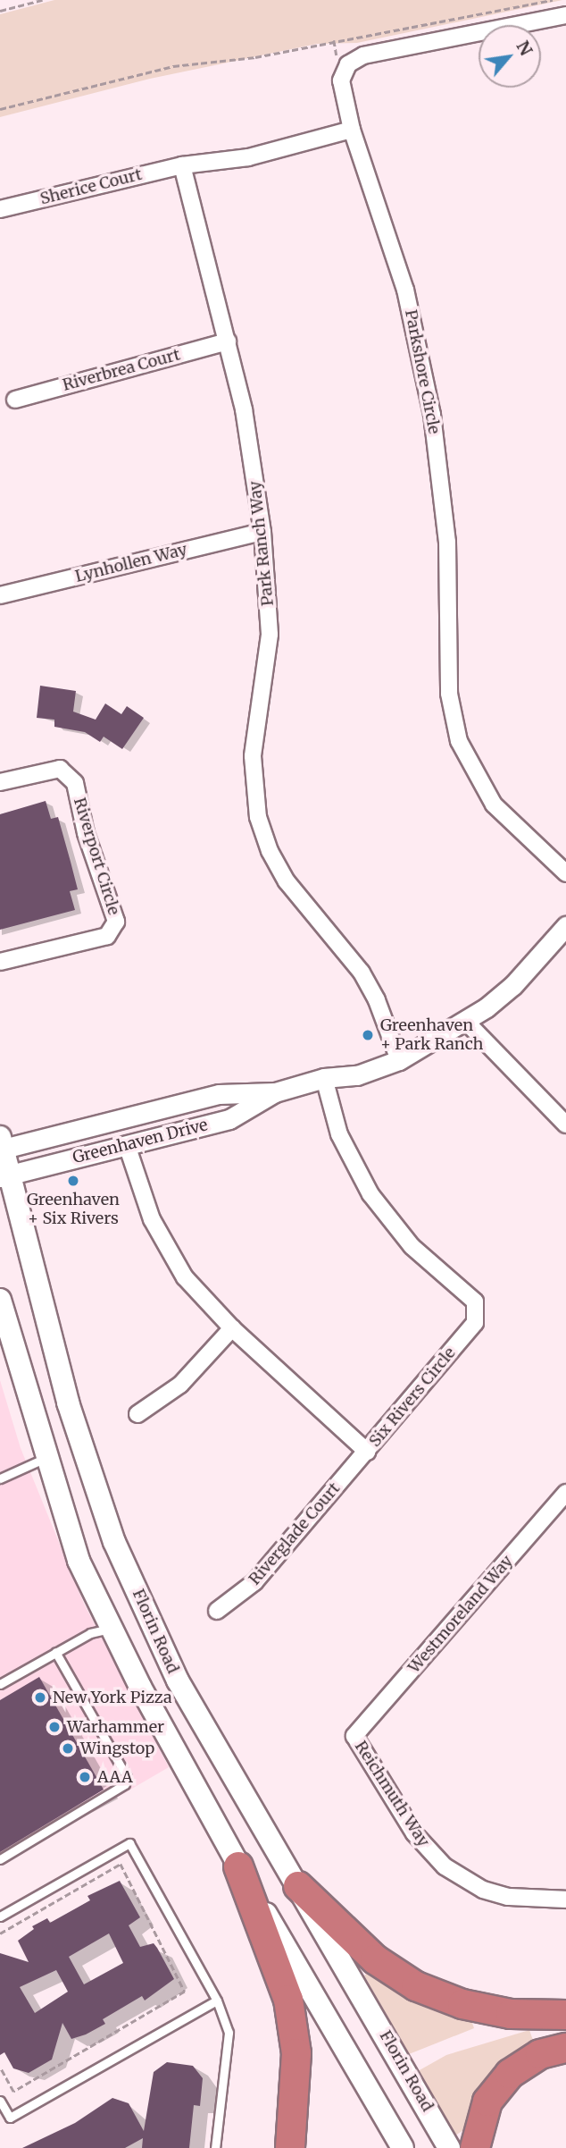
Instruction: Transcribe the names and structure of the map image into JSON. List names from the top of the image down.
{
  "streets": {
    "main road": ["Florin Road"],
    "street": [
      "Sherice Court",
      "Riverbrea Court",
      "Parkshore Circle",
      "Park Ranch Way",
      "Lynhollen Way",
      "Riverport Circle",
      "Greenhaven Drive",
      "Six Rivers Circle",
      "Riverglade Court",
      "Westmoreland Way",
      "Reichmuth Way"
    ]
  },
  "crossings": [
    ["Sherice Court", "Park Ranch Way"],
    ["Riverbrea Court", "Park Ranch Way"],
    ["Park Ranch Way", "Lynhollen Way"],
    ["Park Ranch Way", "Greenhaven Drive"],
    ["Greenhaven Drive", "Six Rivers Circle"],
    ["Greenhaven Drive", "Florin Road"],
    ["Six Rivers Circle", "Riverglade Court"],
    ["Westmoreland Way", "Reichmuth Way"]
  ],
  "places": [
    "Greenhaven + Park Ranch",
    "Greenhaven + Six Rivers",
    "New York Pizza",
    "Warhammer",
    "Wingstop",
    "AAA"
  ],
  "north": "top right"
}
